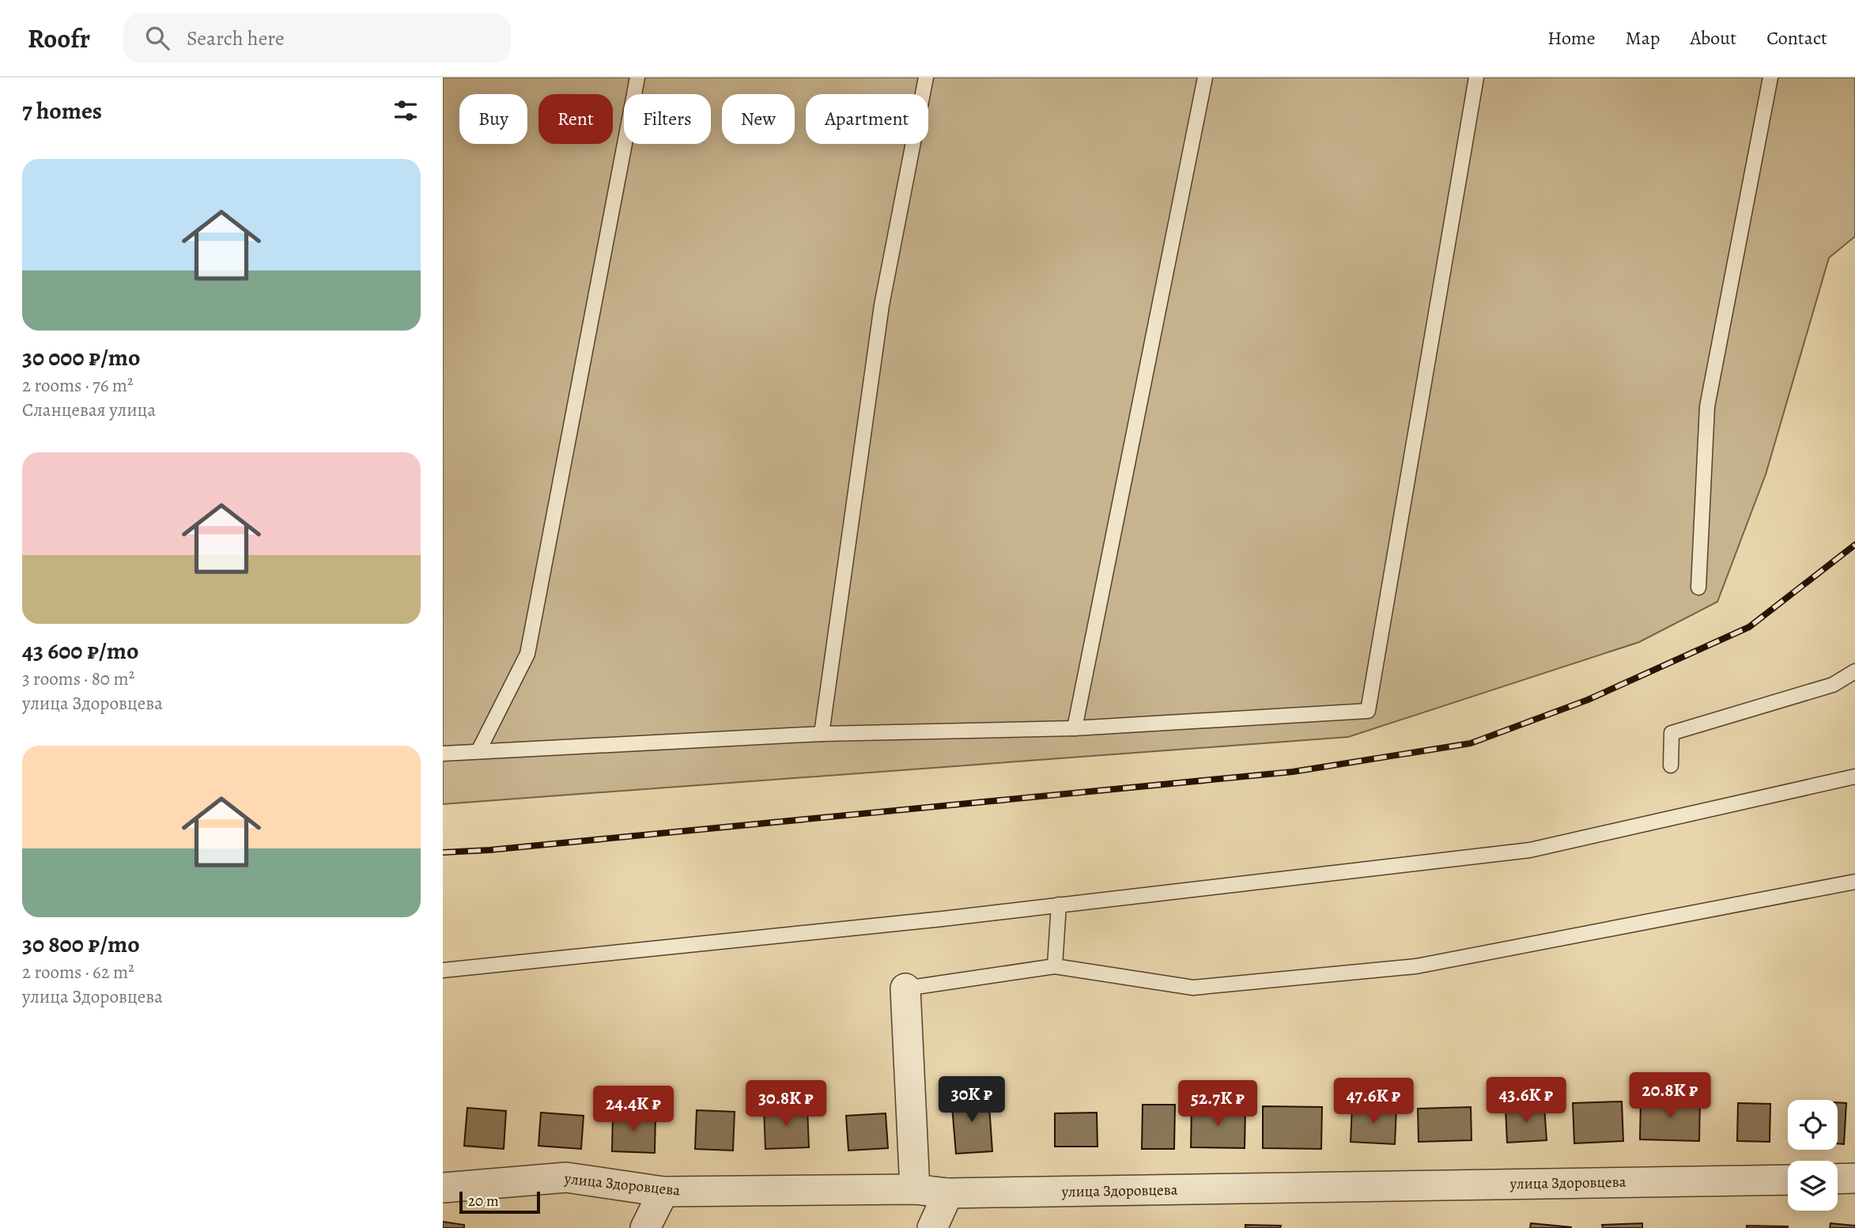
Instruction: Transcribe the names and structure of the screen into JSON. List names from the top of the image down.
{
  "streets": {
    "street": ["улица Здоровцева"]
  },
  "scale_bar": "20 m",
  "page": {
    "header": "Roofr",
    "search": "Search here",
    "nav": [
      "Home",
      "Map",
      "About",
      "Contact"
    ],
    "heading": "7 homes",
    "chip": [
      "Buy",
      "Rent",
      "Filters",
      "New",
      "Apartment"
    ],
    "list": [
      {
        "name": "30 000 ₽/mo",
        "note": "2 rooms · 76 m² · Сланцевая улица"
      },
      {
        "name": "43 600 ₽/mo",
        "note": "3 rooms · 80 m² · улица Здоровцева"
      },
      {
        "name": "30 800 ₽/mo",
        "note": "2 rooms · 62 m² · улица Здоровцева"
      }
    ],
    "price": [
      "20.8K ₽",
      "30K ₽",
      "43.6K ₽",
      "47.6K ₽",
      "30.8K ₽",
      "52.7K ₽",
      "24.4K ₽"
    ],
    "scale": "20 m"
  }
}
